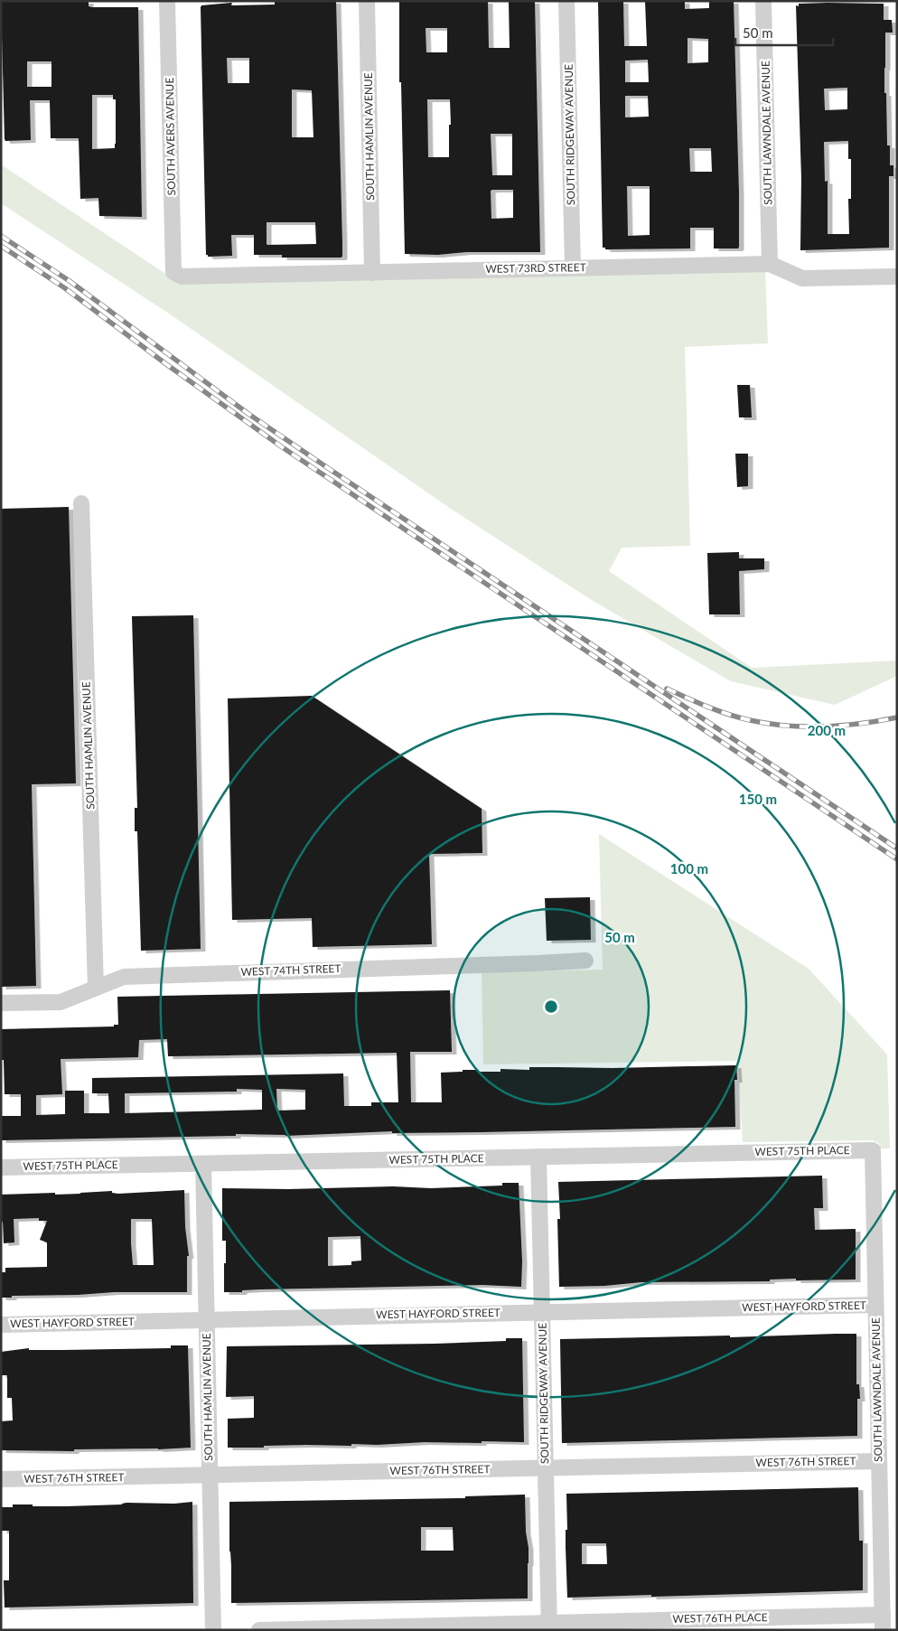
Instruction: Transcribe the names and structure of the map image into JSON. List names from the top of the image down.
{
  "streets": {
    "street": [
      "SOUTH LAWNDALE AVENUE",
      "SOUTH RIDGEWAY AVENUE",
      "SOUTH AVERS AVENUE",
      "SOUTH HAMLIN AVENUE",
      "WEST 73RD STREET",
      "WEST 74TH STREET",
      "WEST 75TH PLACE",
      "WEST HAYFORD STREET",
      "WEST 76TH STREET",
      "WEST 76TH PLACE"
    ]
  },
  "crossings": [
    ["SOUTH LAWNDALE AVENUE", "WEST 73RD STREET"],
    ["SOUTH LAWNDALE AVENUE", "WEST 75TH PLACE"],
    ["SOUTH LAWNDALE AVENUE", "WEST HAYFORD STREET"],
    ["SOUTH LAWNDALE AVENUE", "WEST 76TH STREET"],
    ["SOUTH LAWNDALE AVENUE", "WEST 76TH PLACE"],
    ["SOUTH RIDGEWAY AVENUE", "WEST 73RD STREET"],
    ["SOUTH RIDGEWAY AVENUE", "WEST 75TH PLACE"],
    ["SOUTH RIDGEWAY AVENUE", "WEST HAYFORD STREET"],
    ["SOUTH RIDGEWAY AVENUE", "WEST 76TH STREET"],
    ["SOUTH RIDGEWAY AVENUE", "WEST 76TH PLACE"],
    ["SOUTH AVERS AVENUE", "WEST 73RD STREET"],
    ["SOUTH HAMLIN AVENUE", "WEST 73RD STREET"],
    ["SOUTH HAMLIN AVENUE", "WEST 74TH STREET"],
    ["SOUTH HAMLIN AVENUE", "WEST 75TH PLACE"],
    ["SOUTH HAMLIN AVENUE", "WEST HAYFORD STREET"],
    ["SOUTH HAMLIN AVENUE", "WEST 76TH STREET"]
  ],
  "scale_bar": "50 m",
  "rings": [
    "200 m",
    "150 m",
    "100 m",
    "50 m"
  ]
}
